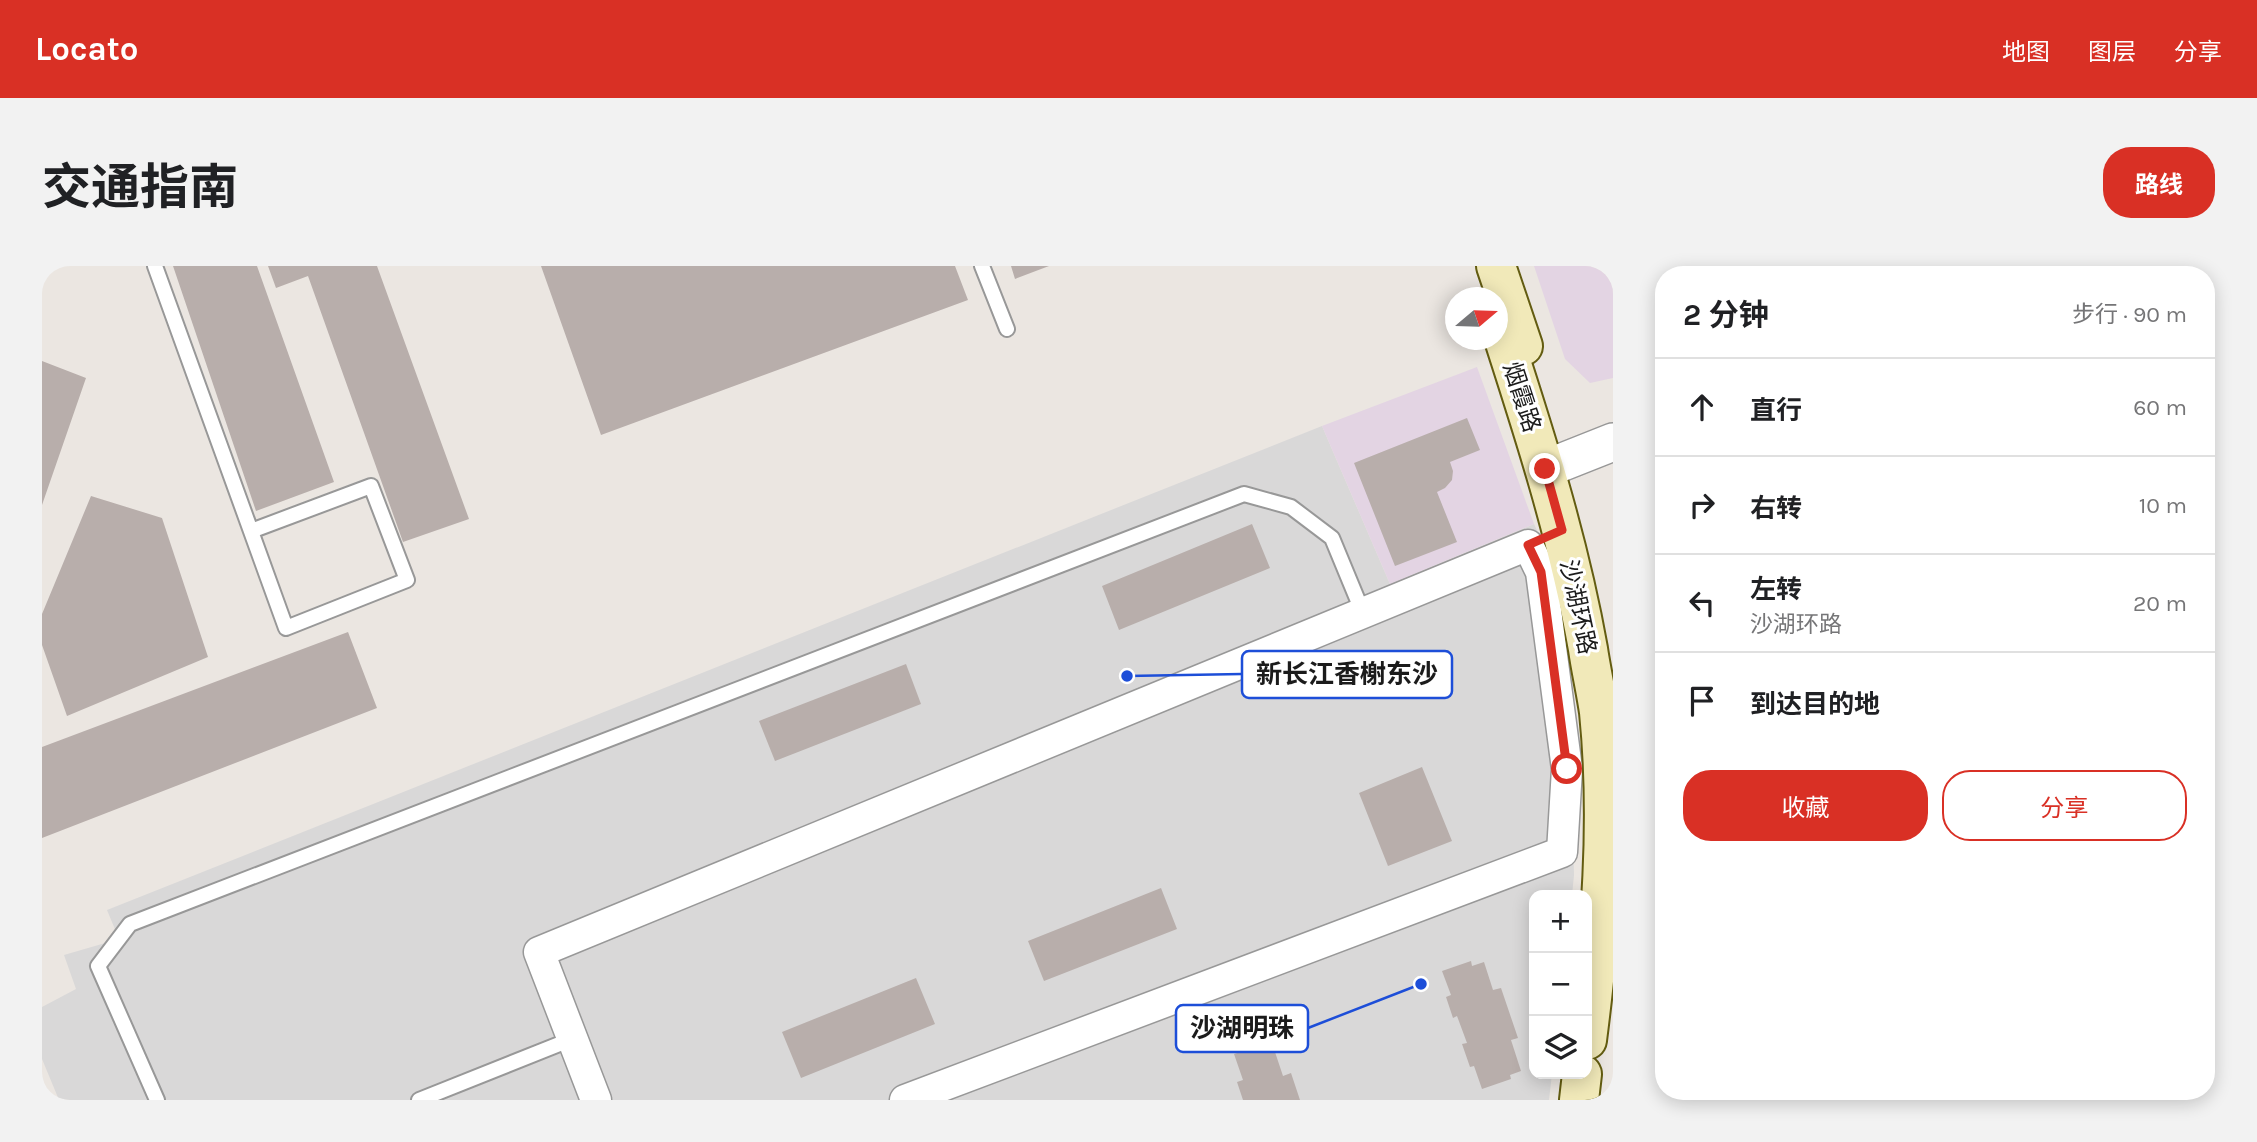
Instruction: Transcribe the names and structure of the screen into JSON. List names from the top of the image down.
{
  "streets": {
    "main road": ["烟霞路", "沙湖环路"]
  },
  "crossings": [
    ["烟霞路", "沙湖环路"]
  ],
  "places": ["新长江香榭东沙", "沙湖明珠"],
  "north": "right",
  "page": {
    "header": "Locato",
    "nav": ["地图", "图层", "分享"],
    "title": "交通指南",
    "buttons": [
      "路线",
      ["收藏", "分享"]
    ],
    "heading": ["2 分钟", "步行 · 90 m"],
    "list": [
      ["直行", "60 m"],
      ["右转", "10 m"],
      ["左转", "沙湖环路", "20 m"],
      "到达目的地"
    ],
    "map_buttons": ["+", "−"]
  }
}
